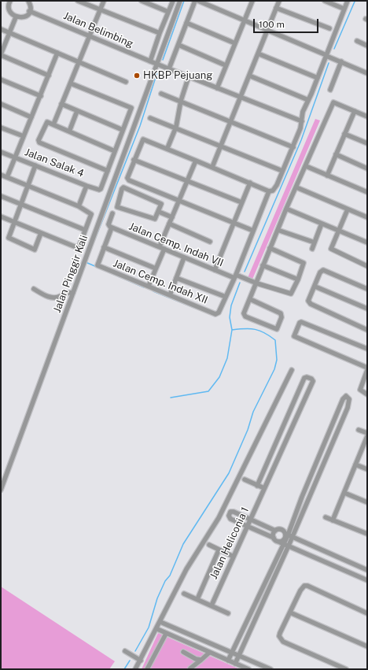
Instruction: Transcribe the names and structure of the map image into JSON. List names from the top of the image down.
{
  "streets": {
    "street": [
      "Jalan Belimbing",
      "Jalan Salak 4",
      "Jalan Cemp. Indah VII",
      "Jalan Pinggir Kali",
      "Jalan Cemp. Indah XII",
      "Jalan Heliconia 1"
    ]
  },
  "crossings": [
    ["Jalan Belimbing", "Jalan Pinggir Kali"],
    ["Jalan Cemp. Indah VII", "Jalan Cemp. Indah XII"]
  ],
  "places": ["HKBP Pejuang"],
  "scale_bar": "100 m"
}
